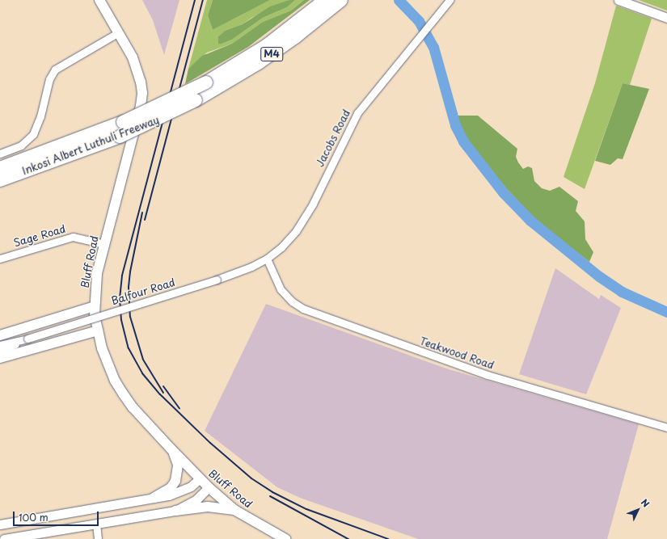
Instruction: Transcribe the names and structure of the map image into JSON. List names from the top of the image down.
{
  "streets": {
    "highway": ["M4", "Inkosi Albert Luthuli Freeway"],
    "main road": ["Bluff Road"],
    "street": [
      "Jacobs Road",
      "Sage Road",
      "Balfour Road",
      "Teakwood Road"
    ]
  },
  "crossings": [
    ["Jacobs Road", "Balfour Road"],
    ["Jacobs Road", "Teakwood Road"],
    ["Sage Road", "Bluff Road"],
    ["Balfour Road", "Teakwood Road"]
  ],
  "scale_bar": "100 m",
  "north": "top right"
}
